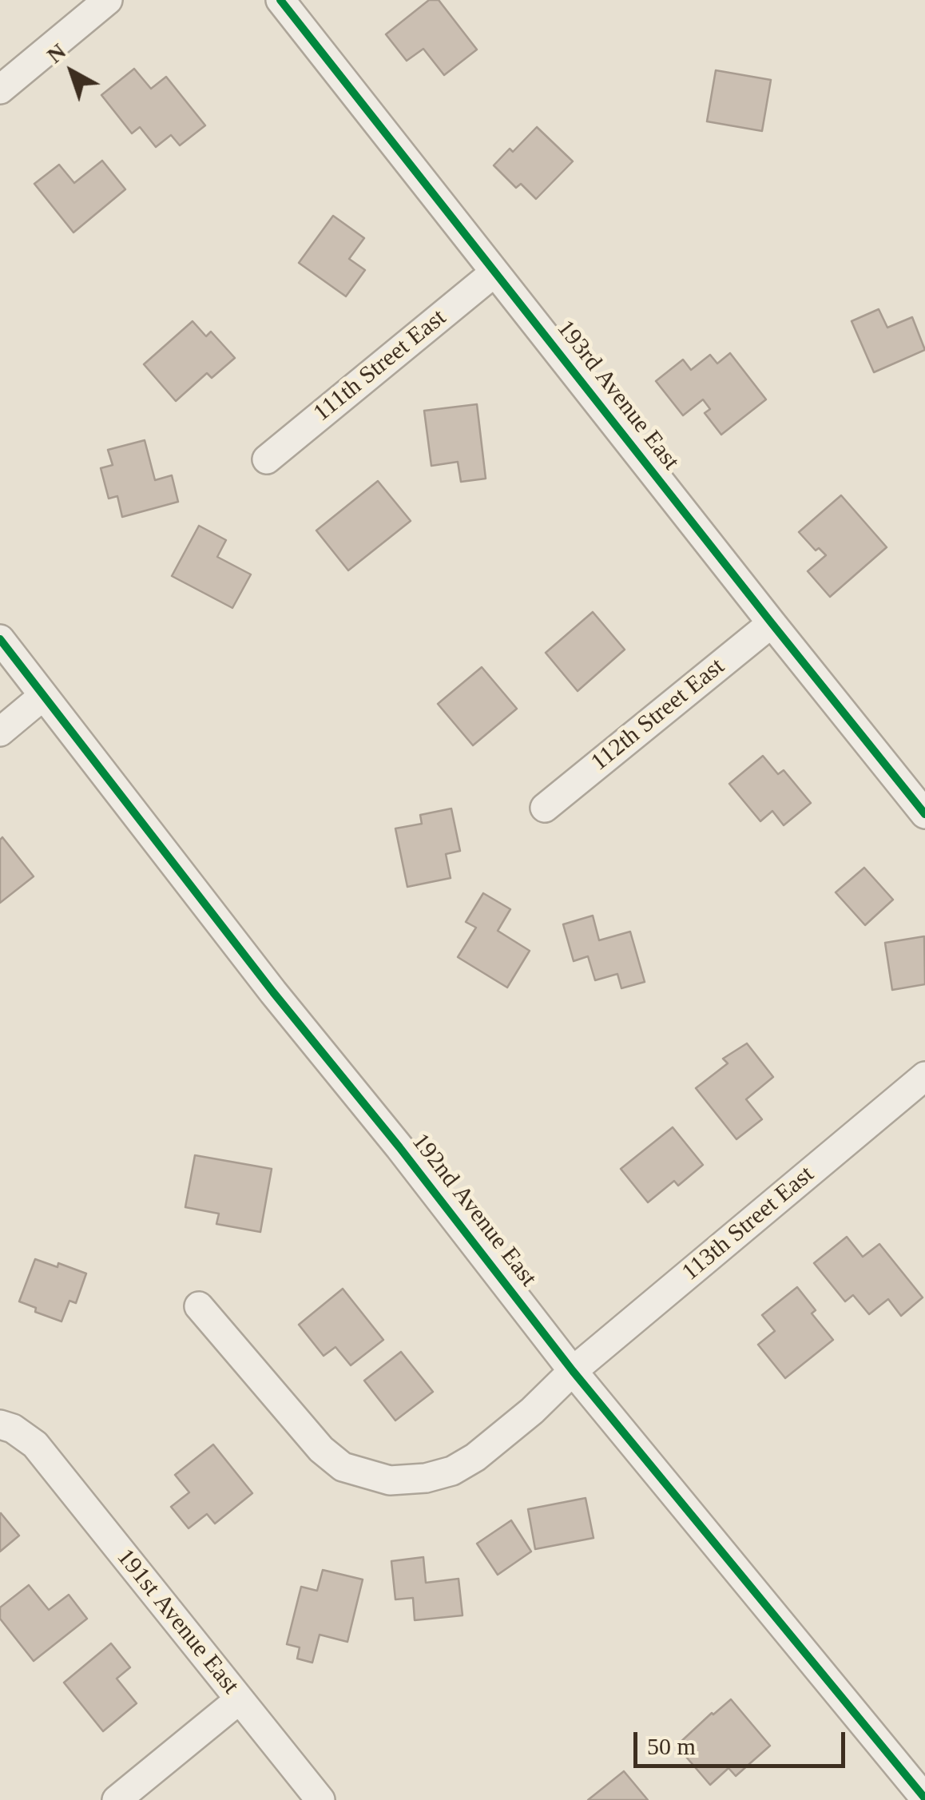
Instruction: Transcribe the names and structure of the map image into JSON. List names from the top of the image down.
{
  "streets": {
    "street": [
      "111th Street East",
      "193rd Avenue East",
      "112th Street East",
      "192nd Avenue East",
      "113th Street East",
      "191st Avenue East"
    ]
  },
  "crossings": [
    ["111th Street East", "193rd Avenue East"],
    ["193rd Avenue East", "112th Street East"],
    ["192nd Avenue East", "113th Street East"]
  ],
  "scale_bar": "50 m",
  "north": "top left"
}
